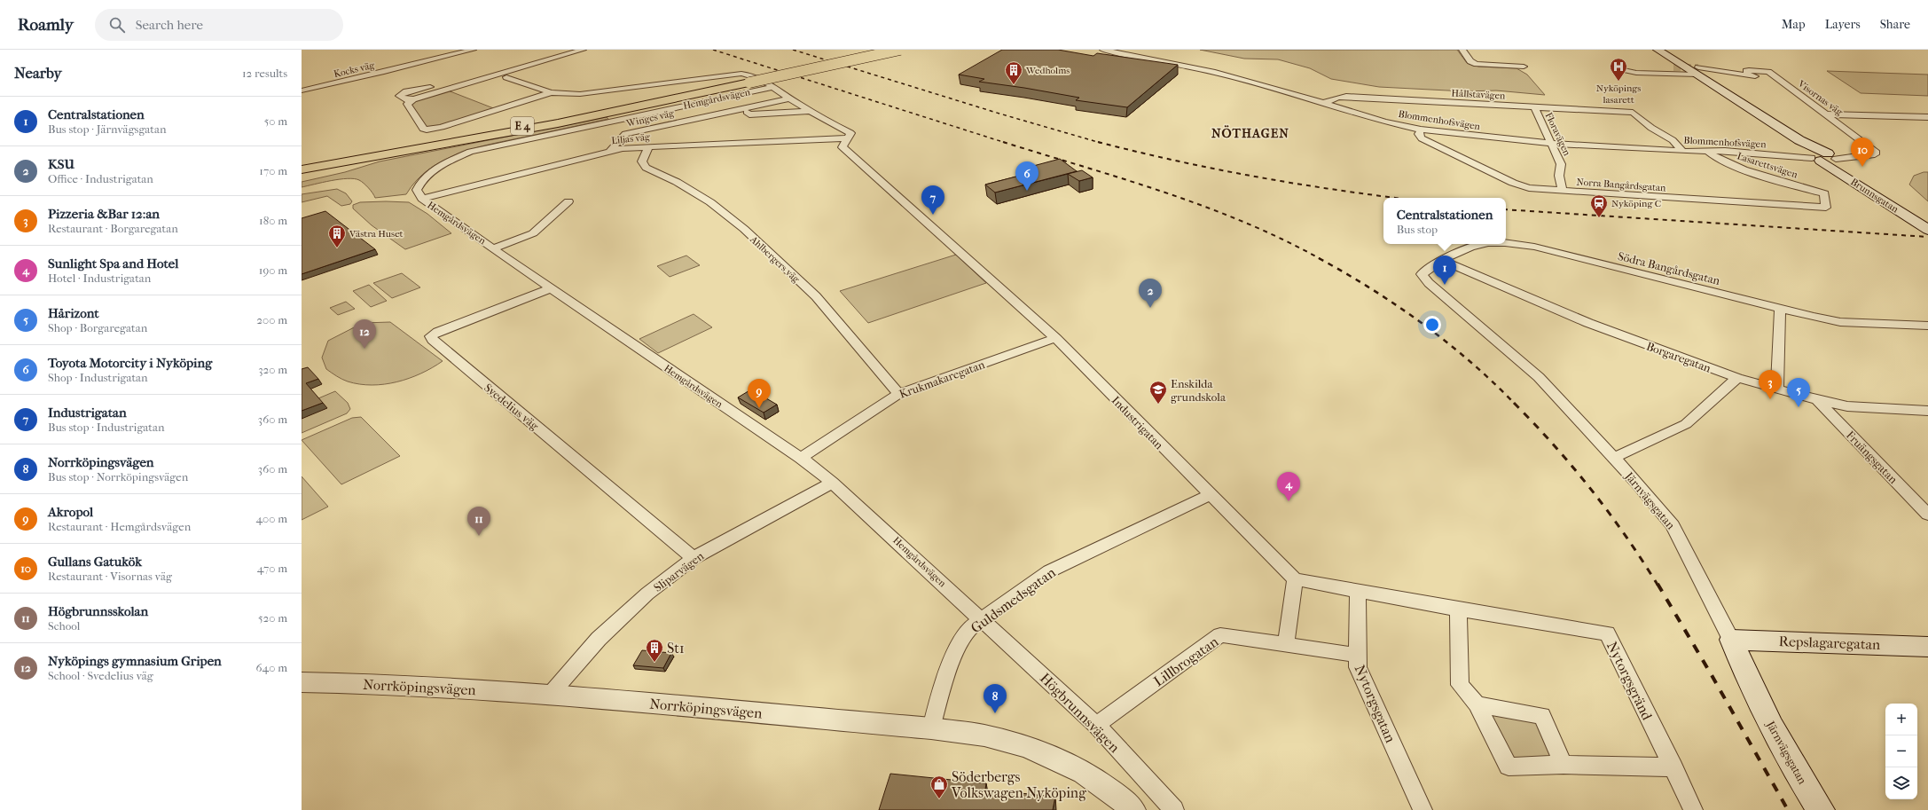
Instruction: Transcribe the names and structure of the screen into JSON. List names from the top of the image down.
{
  "streets": {
    "highway": ["E 4"],
    "main road": ["Brunnsgatan", "Järnvägsgatan", "Repslagaregatan"],
    "street": [
      "Kocks väg",
      "Hållstavägen",
      "Visornas väg",
      "Hemgårdsvägen",
      "Winges väg",
      "Blommenhofsvägen",
      "Floravägen",
      "Liljas väg",
      "Lasarettsvägen",
      "Norra Bangårdsgatan",
      "Ahlbergers väg",
      "Södra Bangårdsgatan",
      "Borgaregatan",
      "Krukmakaregatan",
      "Svedelius väg",
      "Industrigatan",
      "Fruängsgatan",
      "Sliparvägen",
      "Guldsmedsgatan",
      "Lillbrogatan",
      "Nytorgsgränd",
      "Norrköpingsvägen",
      "Nytorgsgatan",
      "Högbrunnsvägen"
    ]
  },
  "crossings": [
    ["Hållstavägen", "Blommenhofsvägen"],
    ["Hållstavägen", "Floravägen"],
    ["Visornas väg", "Blommenhofsvägen"],
    ["Visornas väg", "Brunnsgatan"],
    ["Hemgårdsvägen", "Liljas väg"],
    ["Hemgårdsvägen", "Krukmakaregatan"],
    ["Hemgårdsvägen", "Svedelius väg"],
    ["Hemgårdsvägen", "Sliparvägen"],
    ["Hemgårdsvägen", "Guldsmedsgatan"],
    ["Hemgårdsvägen", "Högbrunnsvägen"],
    ["Winges väg", "Liljas väg"],
    ["Blommenhofsvägen", "Floravägen"],
    ["Blommenhofsvägen", "Lasarettsvägen"],
    ["Blommenhofsvägen", "Norra Bangårdsgatan"],
    ["Blommenhofsvägen", "Brunnsgatan"],
    ["Floravägen", "Norra Bangårdsgatan"],
    ["Liljas väg", "Ahlbergers väg"],
    ["Liljas väg", "Industrigatan"],
    ["Lasarettsvägen", "Norra Bangårdsgatan"],
    ["Ahlbergers väg", "Krukmakaregatan"],
    ["Södra Bangårdsgatan", "Borgaregatan"],
    ["Södra Bangårdsgatan", "Järnvägsgatan"],
    ["Borgaregatan", "Fruängsgatan"],
    ["Krukmakaregatan", "Industrigatan"],
    ["Svedelius väg", "Sliparvägen"],
    ["Industrigatan", "Guldsmedsgatan"],
    ["Järnvägsgatan", "Repslagaregatan"],
    ["Sliparvägen", "Norrköpingsvägen"],
    ["Guldsmedsgatan", "Norrköpingsvägen"],
    ["Guldsmedsgatan", "Högbrunnsvägen"],
    ["Lillbrogatan", "Nytorgsgatan"],
    ["Lillbrogatan", "Högbrunnsvägen"],
    ["Nytorgsgränd", "Nytorgsgatan"]
  ],
  "districts": ["NÖTHAGEN"],
  "places": {
    "hospital": ["Nyköpings lasarett"],
    "building": ["Wedholms", "Västra Huset", "St1"],
    "station": ["Nyköping C"],
    "school or university": ["Enskilda grundskola"],
    "shop": ["Söderbergs Volkswagen Nyköping"]
  },
  "page": {
    "header": "Roamly",
    "search": "Search here",
    "nav": ["Map", "Layers", "Share"],
    "heading": ["Nearby", "12 results"],
    "list": [
      {
        "mark": "1",
        "name": "Centralstationen",
        "note": "Bus stop · Järnvägsgatan",
        "value": "50 m"
      },
      {
        "mark": "2",
        "name": "KSU",
        "note": "Office · Industrigatan",
        "value": "170 m"
      },
      {
        "mark": "3",
        "name": "Pizzeria &Bar 12:an",
        "note": "Restaurant · Borgaregatan",
        "value": "180 m"
      },
      {
        "mark": "4",
        "name": "Sunlight Spa and Hotel",
        "note": "Hotel · Industrigatan",
        "value": "190 m"
      },
      {
        "mark": "5",
        "name": "Hårizont",
        "note": "Shop · Borgaregatan",
        "value": "200 m"
      },
      {
        "mark": "6",
        "name": "Toyota Motorcity i Nyköping",
        "note": "Shop · Industrigatan",
        "value": "320 m"
      },
      {
        "mark": "7",
        "name": "Industrigatan",
        "note": "Bus stop · Industrigatan",
        "value": "360 m"
      },
      {
        "mark": "8",
        "name": "Norrköpingsvägen",
        "note": "Bus stop · Norrköpingsvägen",
        "value": "360 m"
      },
      {
        "mark": "9",
        "name": "Akropol",
        "note": "Restaurant · Hemgårdsvägen",
        "value": "400 m"
      },
      {
        "mark": "10",
        "name": "Gullans Gatukök",
        "note": "Restaurant · Visornas väg",
        "value": "470 m"
      },
      {
        "mark": "11",
        "name": "Högbrunnsskolan",
        "note": "School",
        "value": "520 m"
      },
      {
        "mark": "12",
        "name": "Nyköpings gymnasium Gripen",
        "note": "School · Svedelius väg",
        "value": "640 m"
      }
    ],
    "pins": [
      "10",
      "6",
      "7",
      "1",
      "2",
      "12",
      "3",
      "5",
      "9",
      "4",
      "11",
      "8"
    ],
    "popup": ["Centralstationen", "Bus stop"],
    "map_buttons": ["+", "−"]
  }
}
